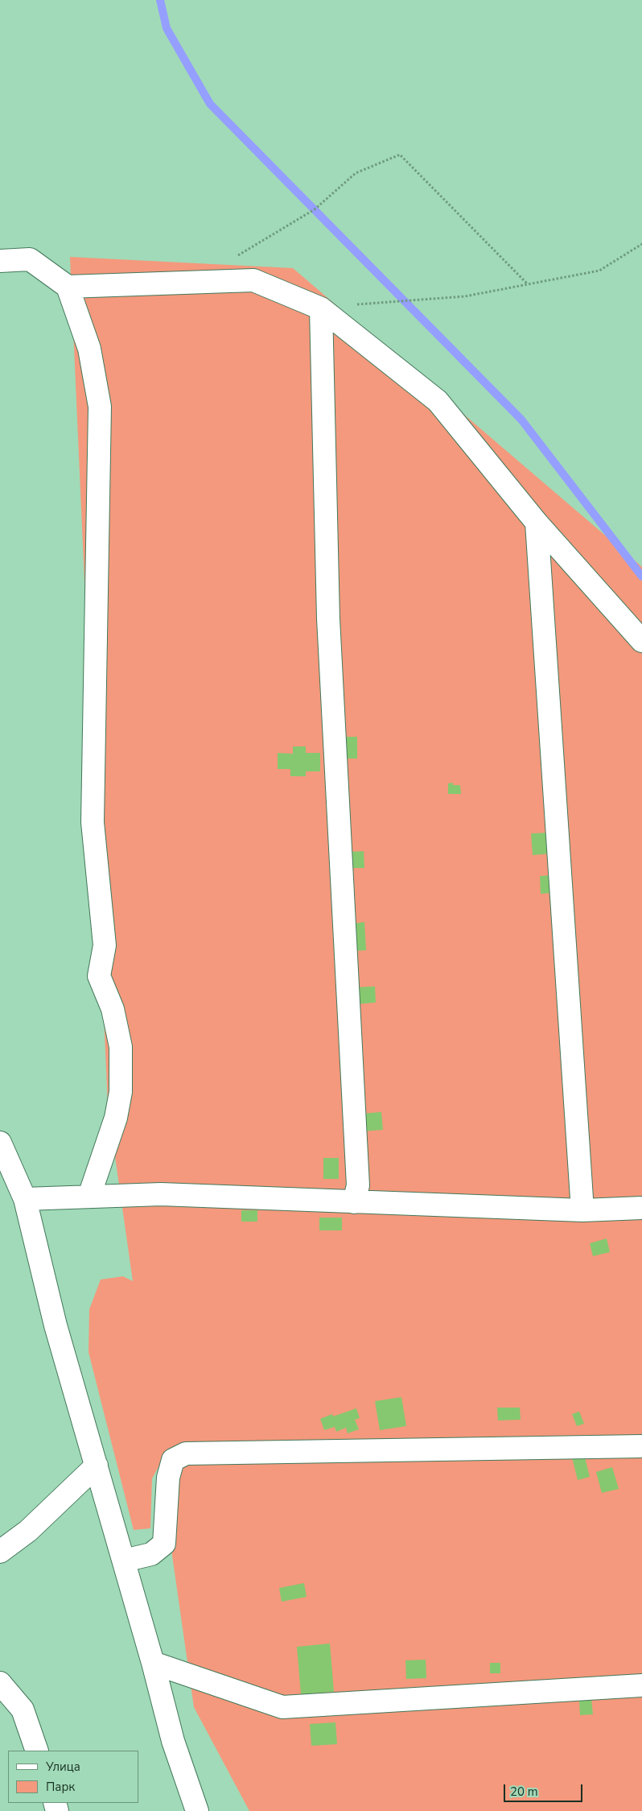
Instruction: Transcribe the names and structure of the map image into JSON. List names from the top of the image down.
{
  "legend": ["Улица", "Парк"],
  "scale_bar": "20 m"
}
